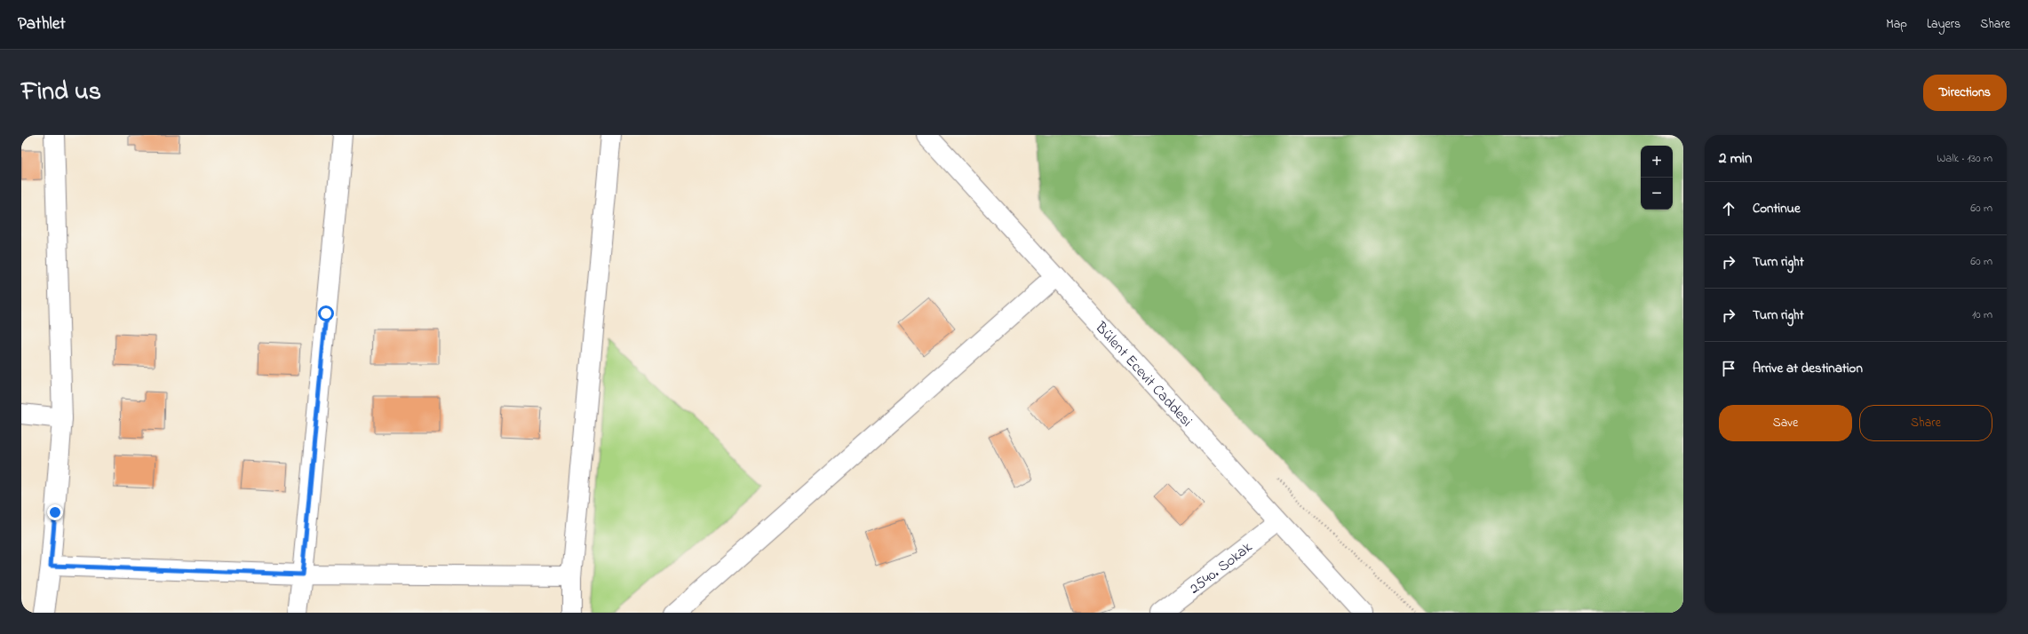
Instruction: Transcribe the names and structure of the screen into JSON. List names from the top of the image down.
{
  "streets": {
    "street": ["Bülent Ecevit Caddesi", "2540. Sokak"]
  },
  "crossings": [
    ["Bülent Ecevit Caddesi", "2540. Sokak"]
  ],
  "page": {
    "header": "Pathlet",
    "nav": ["Map", "Layers", "Share"],
    "title": "Find us",
    "buttons": [
      "Directions",
      ["Save", "Share"]
    ],
    "heading": ["2 min", "Walk · 130 m"],
    "map_buttons": ["+", "−"],
    "list": [
      ["Continue", "60 m"],
      ["Turn right", "60 m"],
      ["Turn right", "10 m"],
      "Arrive at destination"
    ]
  }
}
